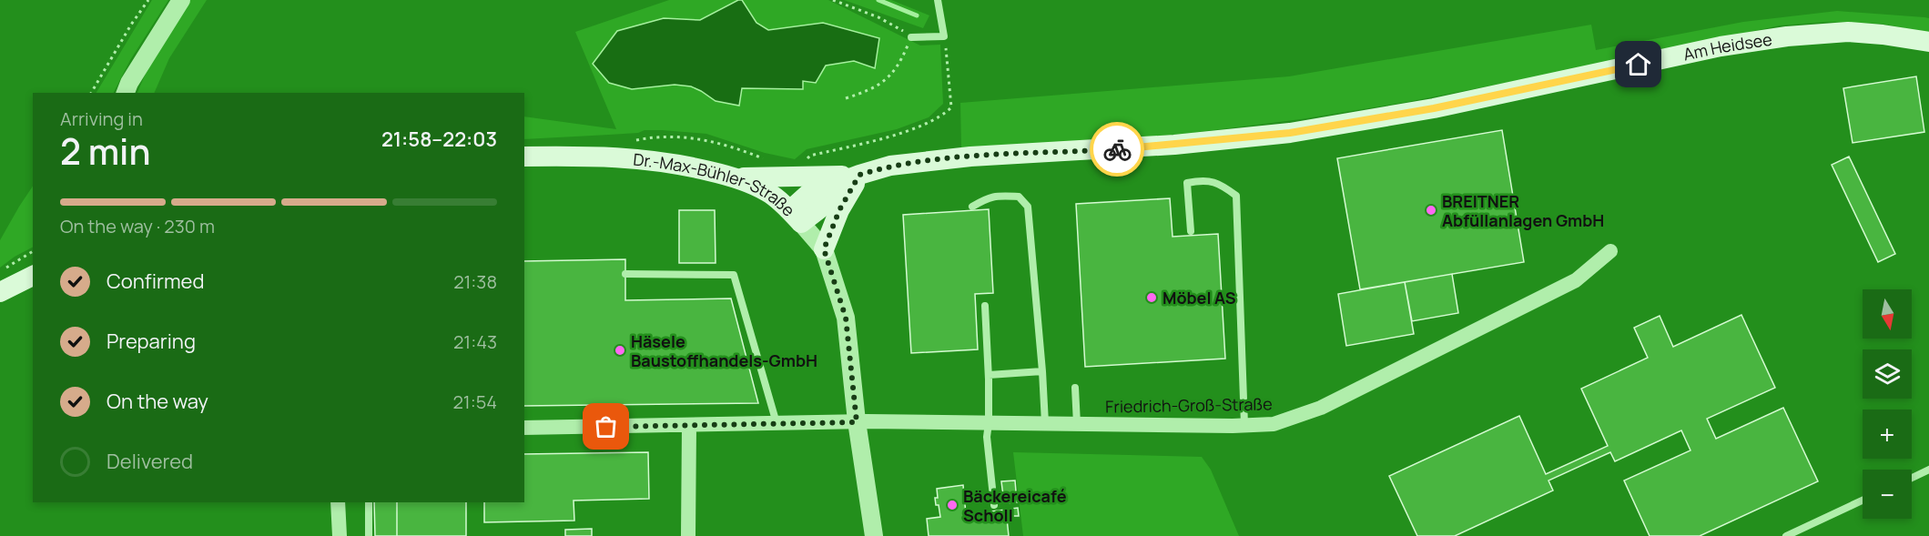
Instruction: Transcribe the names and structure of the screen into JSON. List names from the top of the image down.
{
  "streets": {
    "main road": ["Am Heidsee", "Dr.-Max-Bühler-Straße"],
    "street": ["Friedrich-Groß-Straße"]
  },
  "crossings": [
    ["Am Heidsee", "Dr.-Max-Bühler-Straße"],
    ["Dr.-Max-Bühler-Straße", "Friedrich-Groß-Straße"]
  ],
  "places": [
    "BREITNER Abfüllanlagen GmbH",
    "Möbel AS",
    "Häsele Baustoffhandels-GmbH",
    "Bäckereicafé Scholl"
  ],
  "north": "bottom",
  "page": {
    "heading": ["2 min", "Arriving in", "21:58–22:03"],
    "bar": "On the way · 230 m",
    "list": [
      ["Confirmed", "21:38"],
      ["Preparing", "21:43"],
      ["On the way", "21:54"],
      "Delivered"
    ],
    "map_buttons": ["+", "−"]
  }
}
